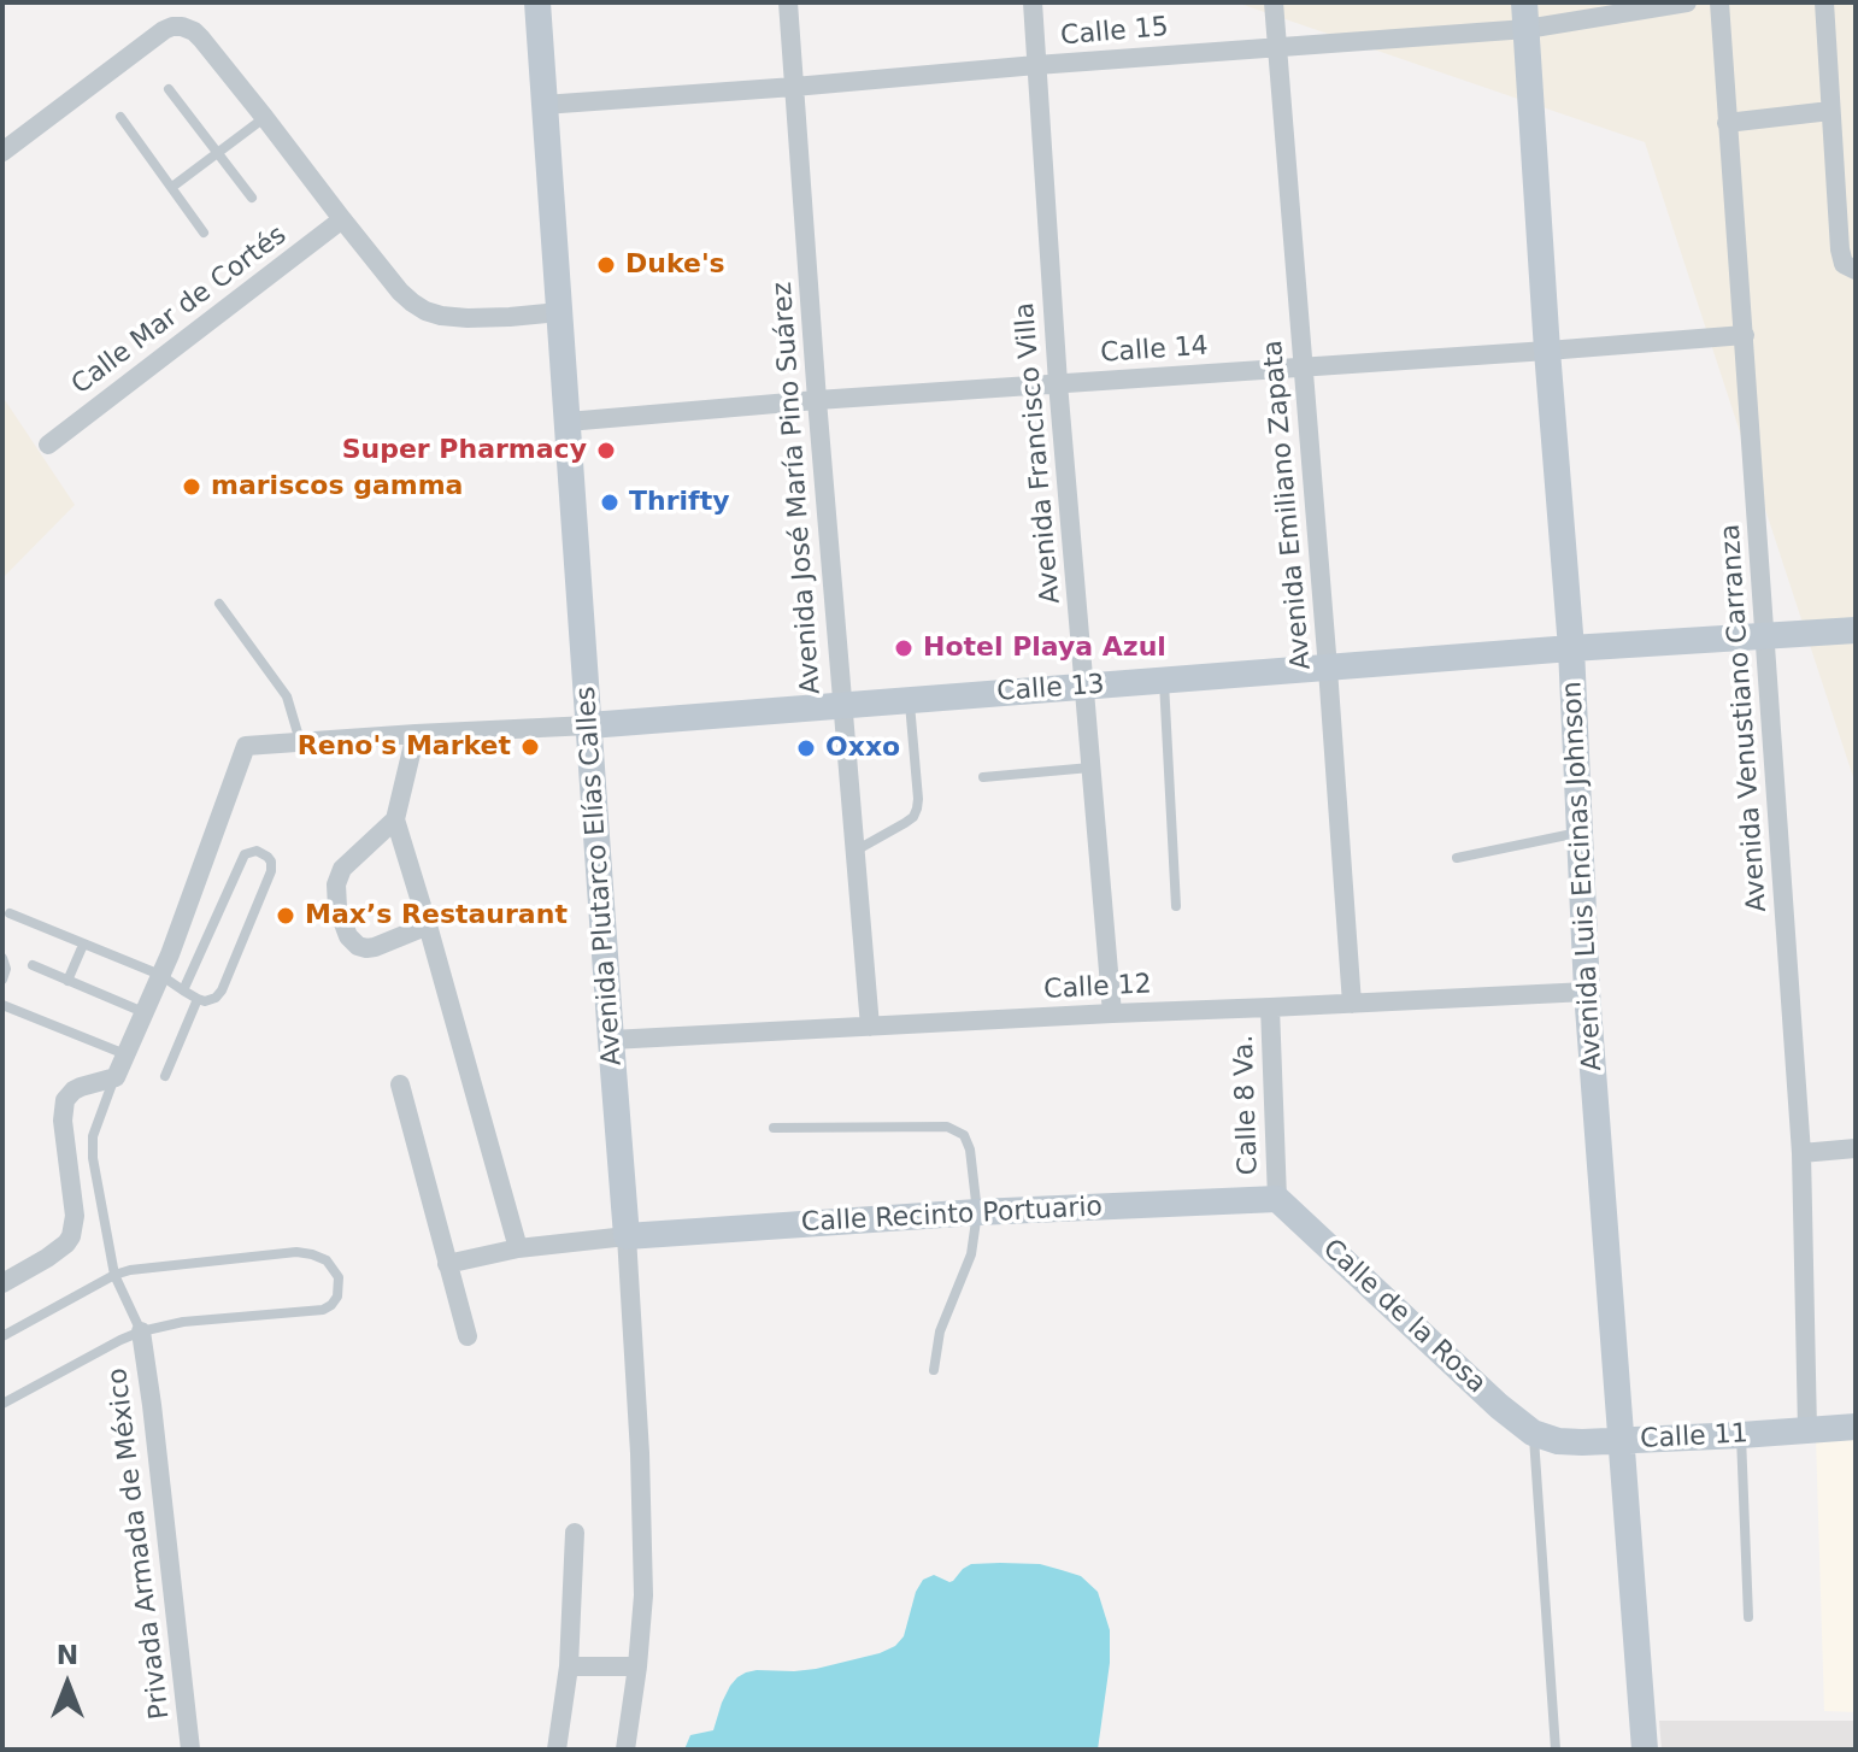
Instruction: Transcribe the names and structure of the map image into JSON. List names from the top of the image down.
{
  "streets": {
    "street": [
      "Calle 15",
      "Calle Mar de Cortés",
      "Calle 14",
      "Avenida Francisco Villa",
      "Avenida José María Pino Suárez",
      "Avenida Emiliano Zapata",
      "Calle 13",
      "Avenida Venustiano Carranza",
      "Avenida Plutarco Elías Calles",
      "Avenida Luis Encinas Johnson",
      "Calle 12",
      "Calle 8 Va.",
      "Calle Recinto Portuario",
      "Calle de la Rosa",
      "Calle 11",
      "Privada Armada de México"
    ]
  },
  "crossings": [
    ["Calle 15", "Avenida Francisco Villa"],
    ["Calle 15", "Avenida José María Pino Suárez"],
    ["Calle 15", "Avenida Emiliano Zapata"],
    ["Calle 15", "Avenida Plutarco Elías Calles"],
    ["Calle 15", "Avenida Luis Encinas Johnson"],
    ["Calle 14", "Avenida Francisco Villa"],
    ["Calle 14", "Avenida José María Pino Suárez"],
    ["Calle 14", "Avenida Emiliano Zapata"],
    ["Calle 14", "Avenida Venustiano Carranza"],
    ["Calle 14", "Avenida Plutarco Elías Calles"],
    ["Calle 14", "Avenida Luis Encinas Johnson"],
    ["Avenida Francisco Villa", "Calle 13"],
    ["Avenida Francisco Villa", "Calle 12"],
    ["Avenida José María Pino Suárez", "Calle 13"],
    ["Avenida José María Pino Suárez", "Calle 12"],
    ["Avenida Emiliano Zapata", "Calle 13"],
    ["Avenida Emiliano Zapata", "Calle 12"],
    ["Calle 13", "Avenida Venustiano Carranza"],
    ["Calle 13", "Avenida Plutarco Elías Calles"],
    ["Calle 13", "Avenida Luis Encinas Johnson"],
    ["Avenida Venustiano Carranza", "Calle 11"],
    ["Avenida Plutarco Elías Calles", "Calle 12"],
    ["Avenida Plutarco Elías Calles", "Calle Recinto Portuario"],
    ["Avenida Luis Encinas Johnson", "Calle 12"],
    ["Avenida Luis Encinas Johnson", "Calle 11"],
    ["Calle 12", "Calle 8 Va."],
    ["Calle 8 Va.", "Calle Recinto Portuario"],
    ["Calle 8 Va.", "Calle de la Rosa"],
    ["Calle Recinto Portuario", "Calle de la Rosa"],
    ["Calle de la Rosa", "Calle 11"]
  ],
  "places": [
    "Duke's",
    "Super Pharmacy",
    "mariscos gamma",
    "Thrifty",
    "Hotel Playa Azul",
    "Reno's Market",
    "Oxxo",
    "Max’s Restaurant"
  ],
  "north": "top"
}
